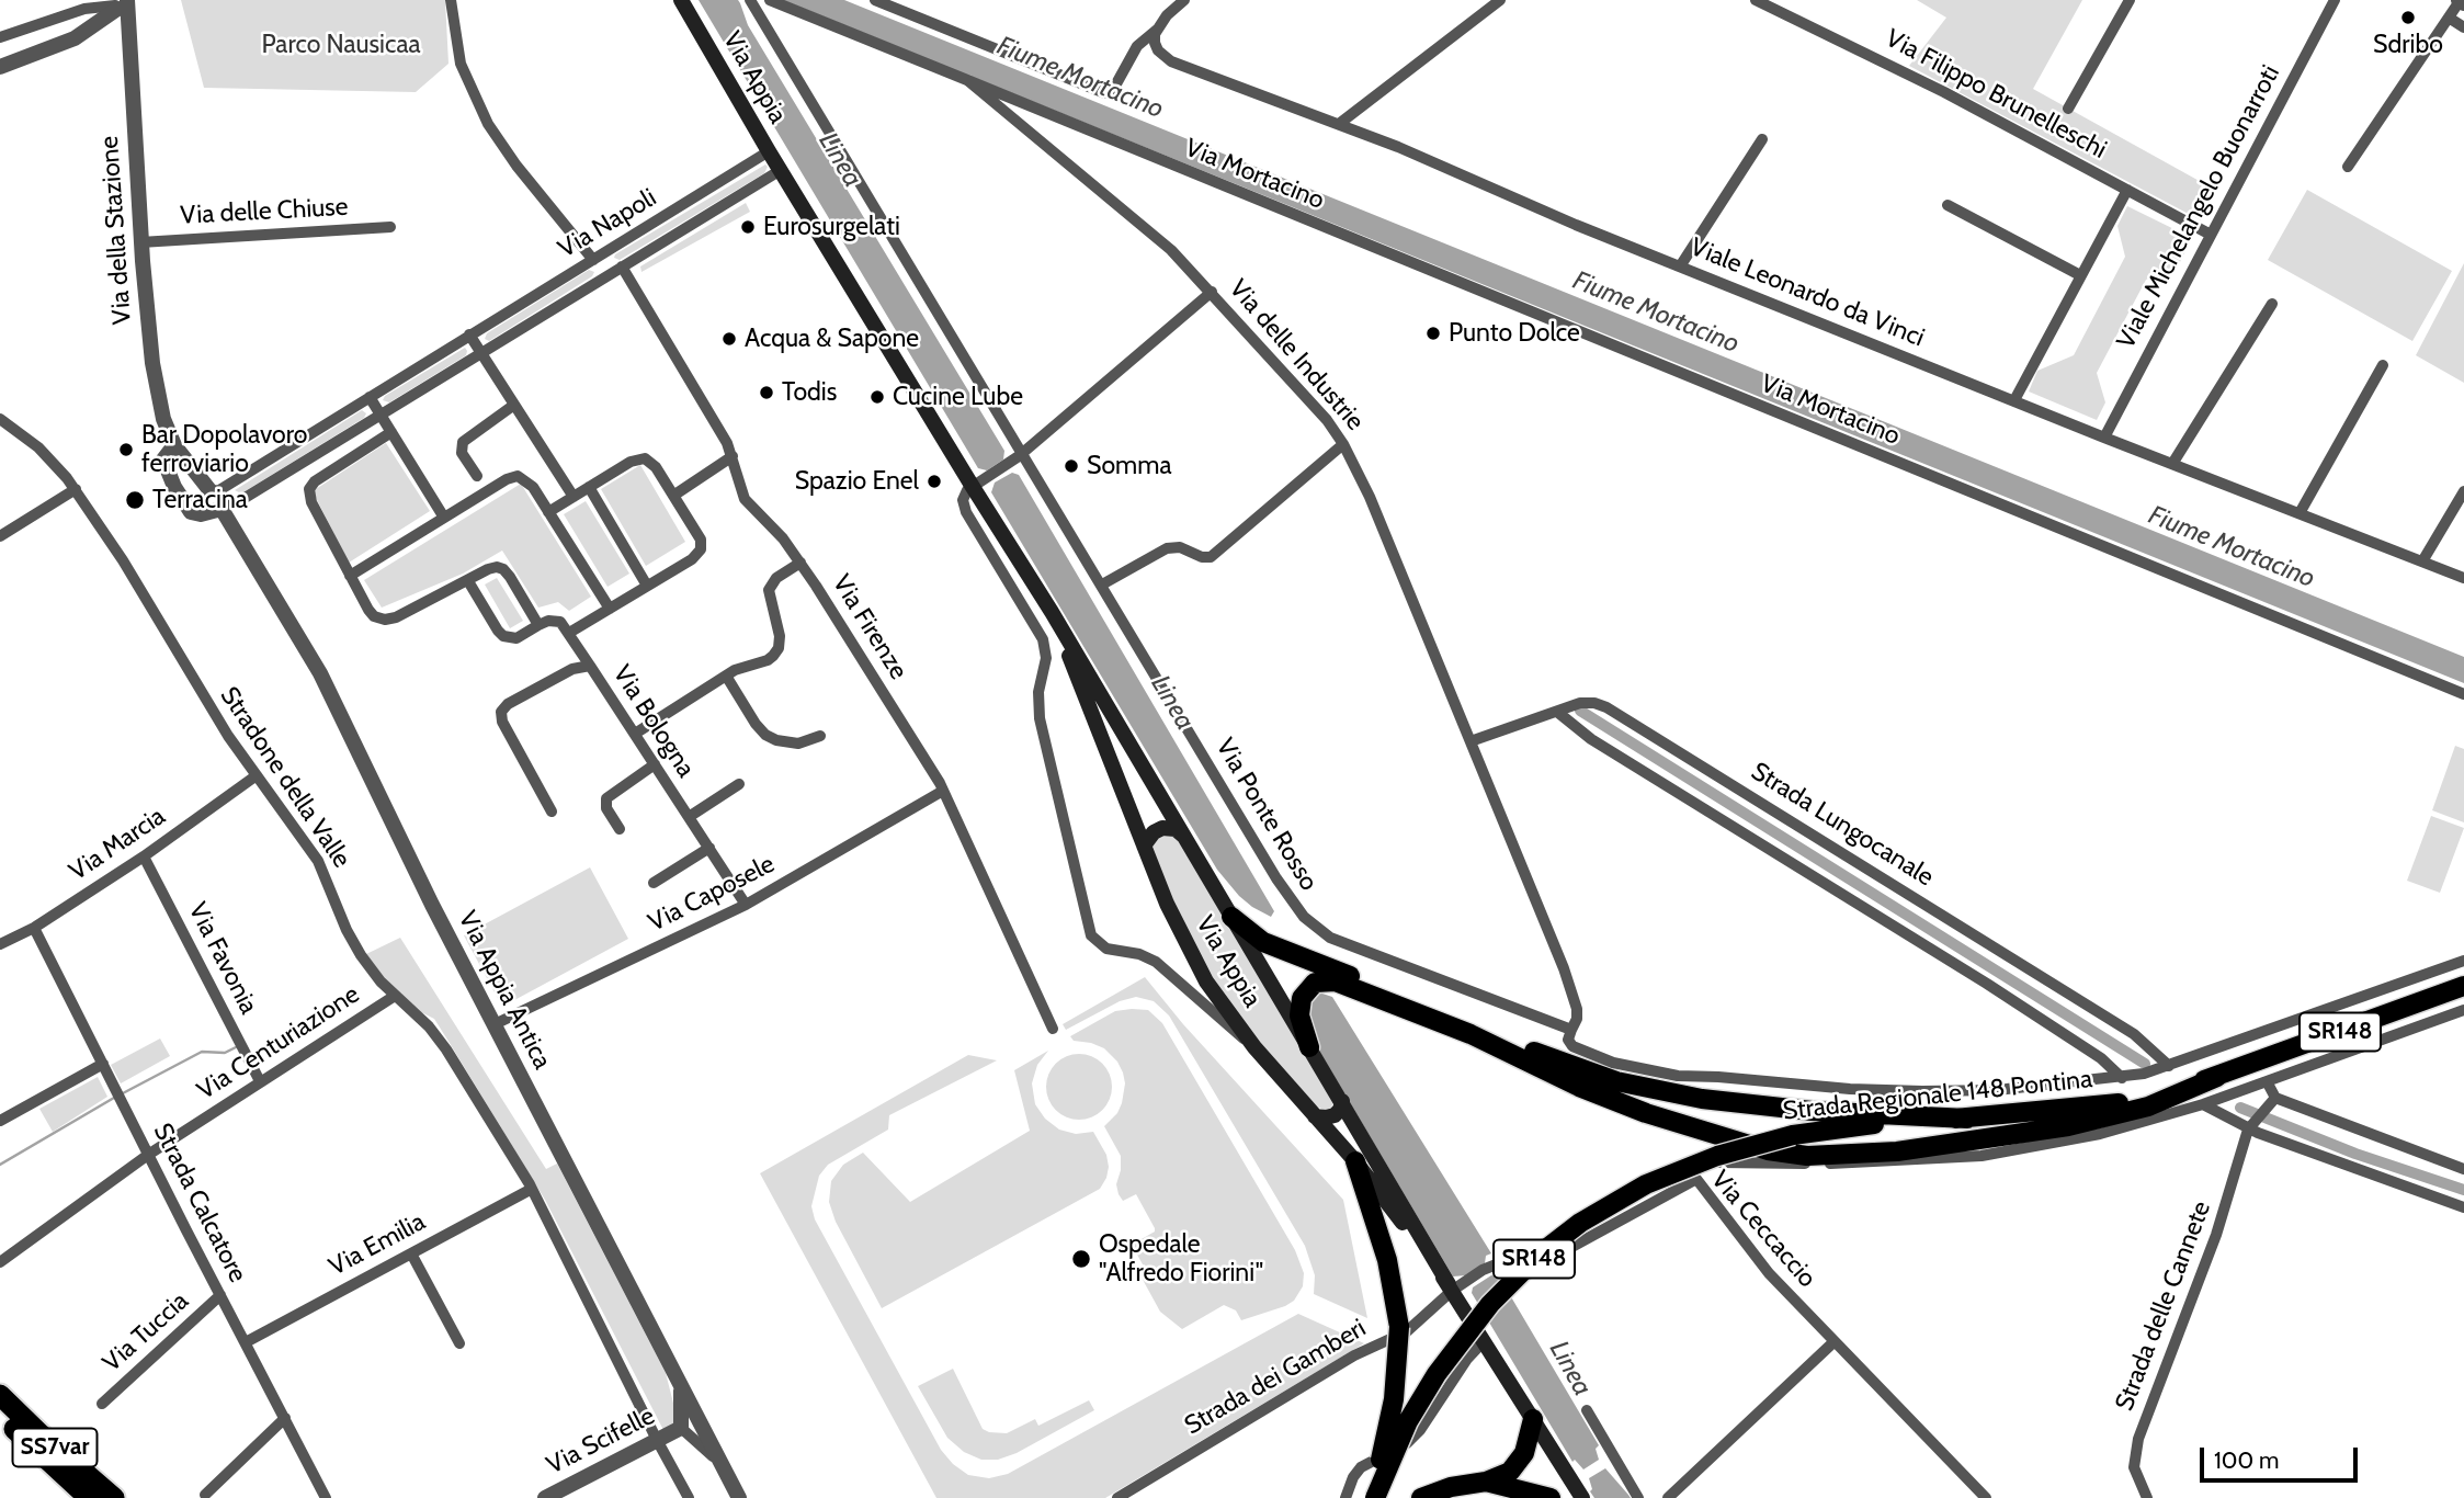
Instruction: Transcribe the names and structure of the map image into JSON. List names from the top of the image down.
{
  "streets": {
    "highway": ["SS7var"],
    "main road": ["Via Appia", "SR148", "Strada Regionale 148 Pontina"],
    "street": [
      "Via Filippo Brunelleschi",
      "Via Mortacino",
      "Viale Michelangelo Buonarroti",
      "Via delle Chiuse",
      "Via Napoli",
      "Via della Stazione",
      "Viale Leonardo da Vinci",
      "Via delle Industrie",
      "Via Firenze",
      "Via Bologna",
      "Stradone della Valle",
      "Via Ponte Rosso",
      "Strada Lungocanale",
      "Via Marcia",
      "Via Caposele",
      "Via Favonia",
      "Via Appia Antica",
      "Via Centuriazione",
      "Strada Calcatore",
      "Via Ceccaccio",
      "Via Emilia",
      "Strada delle Cannete",
      "Via Tuccia",
      "Strada dei Gamberi",
      "Via Scifelle"
    ]
  },
  "crossings": [
    ["Via Appia", "Via Napoli"],
    ["Via Appia", "SR148"],
    ["Via Appia", "Via Ceccaccio"],
    ["Via Appia", "Strada dei Gamberi"],
    ["Via Filippo Brunelleschi", "Viale Michelangelo Buonarroti"],
    ["Via Mortacino", "Via delle Industrie"],
    ["Viale Michelangelo Buonarroti", "Viale Leonardo da Vinci"],
    ["Via delle Chiuse", "Via della Stazione"],
    ["Via Napoli", "Via Firenze"],
    ["Via Napoli", "Via Appia Antica"],
    ["Via delle Industrie", "Via Ponte Rosso"],
    ["Via delle Industrie", "Strada Lungocanale"],
    ["Via Firenze", "Via Caposele"],
    ["Via Bologna", "Via Caposele"],
    ["Stradone della Valle", "Via Marcia"],
    ["Stradone della Valle", "Via Centuriazione"],
    ["Stradone della Valle", "Via Emilia"],
    ["Stradone della Valle", "Via Scifelle"],
    ["Via Ponte Rosso", "Strada Lungocanale"],
    ["Via Marcia", "Via Favonia"],
    ["Via Marcia", "Strada Calcatore"],
    ["Via Caposele", "Via Appia Antica"],
    ["Via Favonia", "Via Centuriazione"],
    ["Via Appia Antica", "Via Scifelle"],
    ["SR148", "Strada Regionale 148 Pontina"],
    ["Via Centuriazione", "Strada Calcatore"],
    ["Strada Calcatore", "Via Emilia"],
    ["Strada Calcatore", "Via Tuccia"],
    ["Via Ceccaccio", "Strada dei Gamberi"]
  ],
  "water": ["Fiume Mortacino", "Linea"],
  "parks": ["Parco Nausicaa"],
  "places": [
    "Sdribo",
    "Eurosurgelati",
    "Punto Dolce",
    "Acqua & Sapone",
    "Todis",
    "Cucine Lube",
    "Bar Dopolavoro ferroviario",
    "Somma",
    "Spazio Enel",
    "Terracina",
    "Ospedale \"Alfredo Fiorini\""
  ],
  "scale_bar": "100 m"
}
